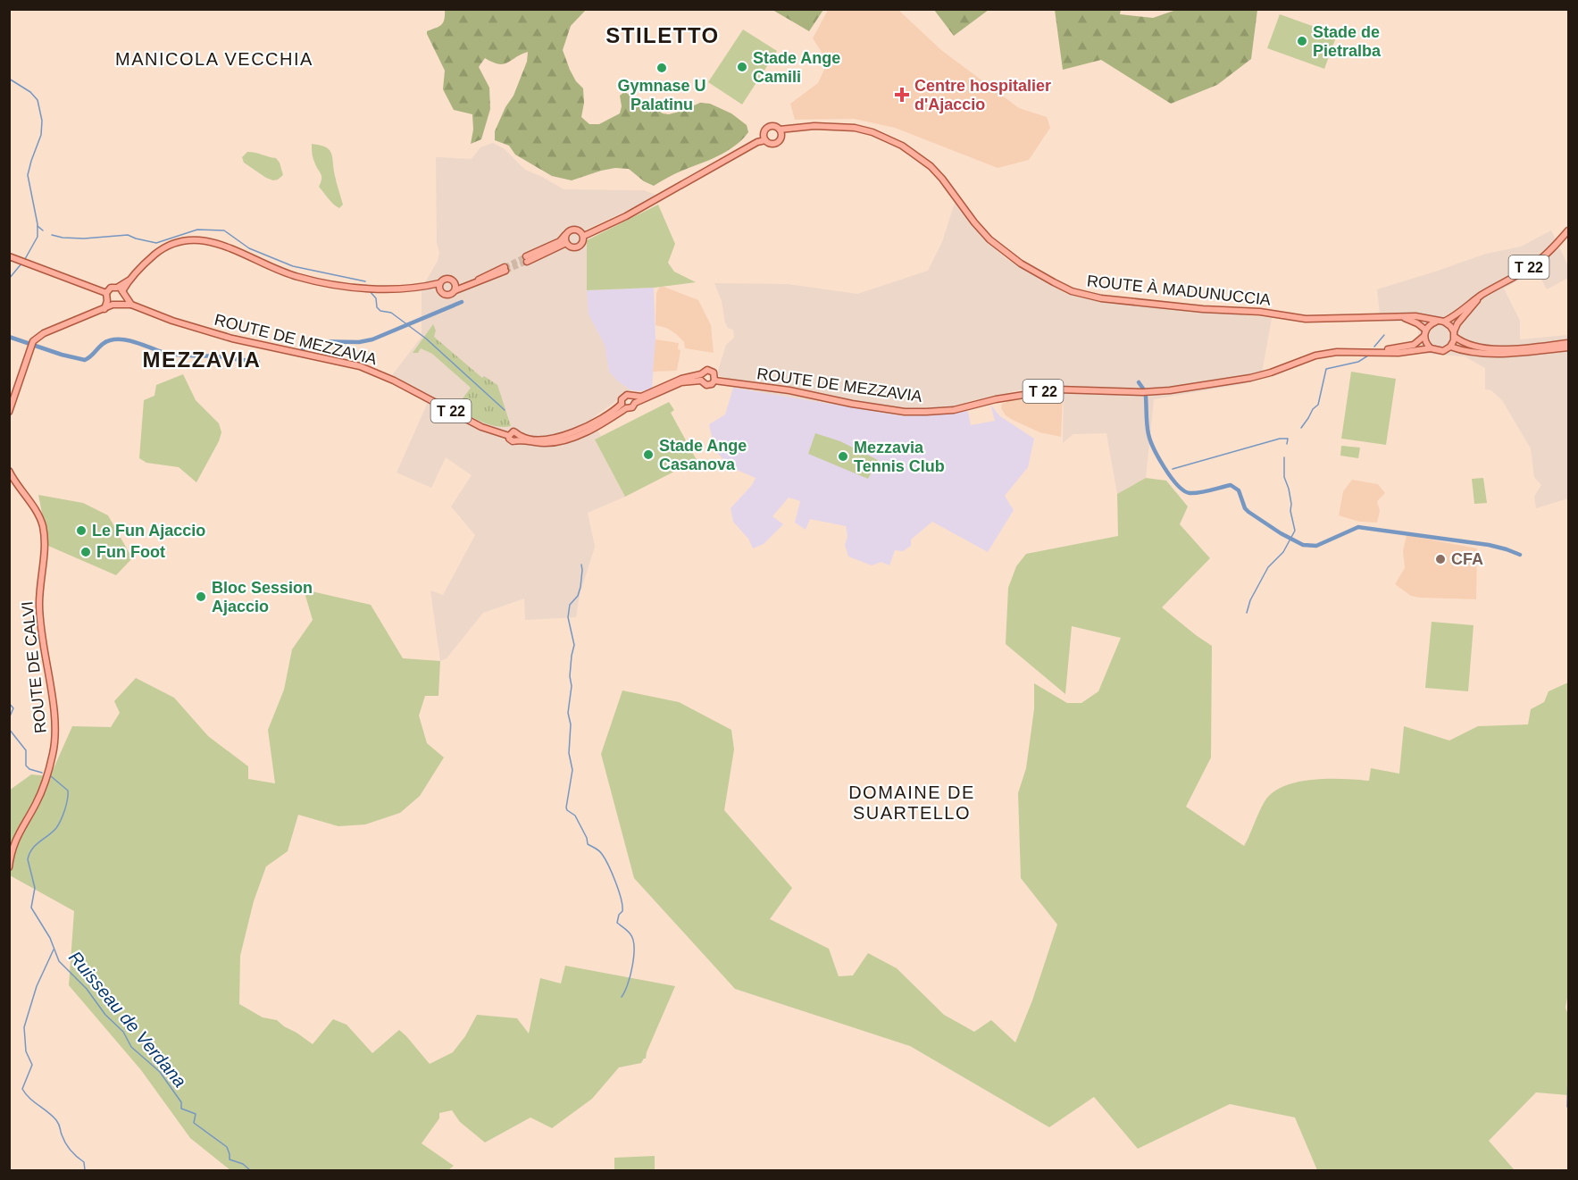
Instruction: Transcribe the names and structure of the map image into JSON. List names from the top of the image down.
{
  "streets": {
    "main road": [
      "T 22",
      "ROUTE À MADUNUCCIA",
      "ROUTE DE MEZZAVIA",
      "ROUTE DE CALVI"
    ]
  },
  "crossings": [
    ["T 22", "ROUTE À MADUNUCCIA"],
    ["T 22", "ROUTE DE MEZZAVIA"],
    ["ROUTE À MADUNUCCIA", "ROUTE DE MEZZAVIA"]
  ],
  "districts": [
    "STILETTO",
    "MANICOLA VECCHIA",
    "MEZZAVIA",
    "DOMAINE DE SUARTELLO"
  ],
  "water": ["Ruisseau de Verdana"],
  "places": {
    "other": [
      "Stade de Pietralba",
      "Stade Ange Camili",
      "Gymnase U Palatinu",
      "Stade Ange Casanova",
      "Mezzavia Tennis Club",
      "Le Fun Ajaccio",
      "Fun Foot",
      "CFA",
      "Bloc Session Ajaccio"
    ],
    "health": ["Centre hospitalier d'Ajaccio"]
  }
}
